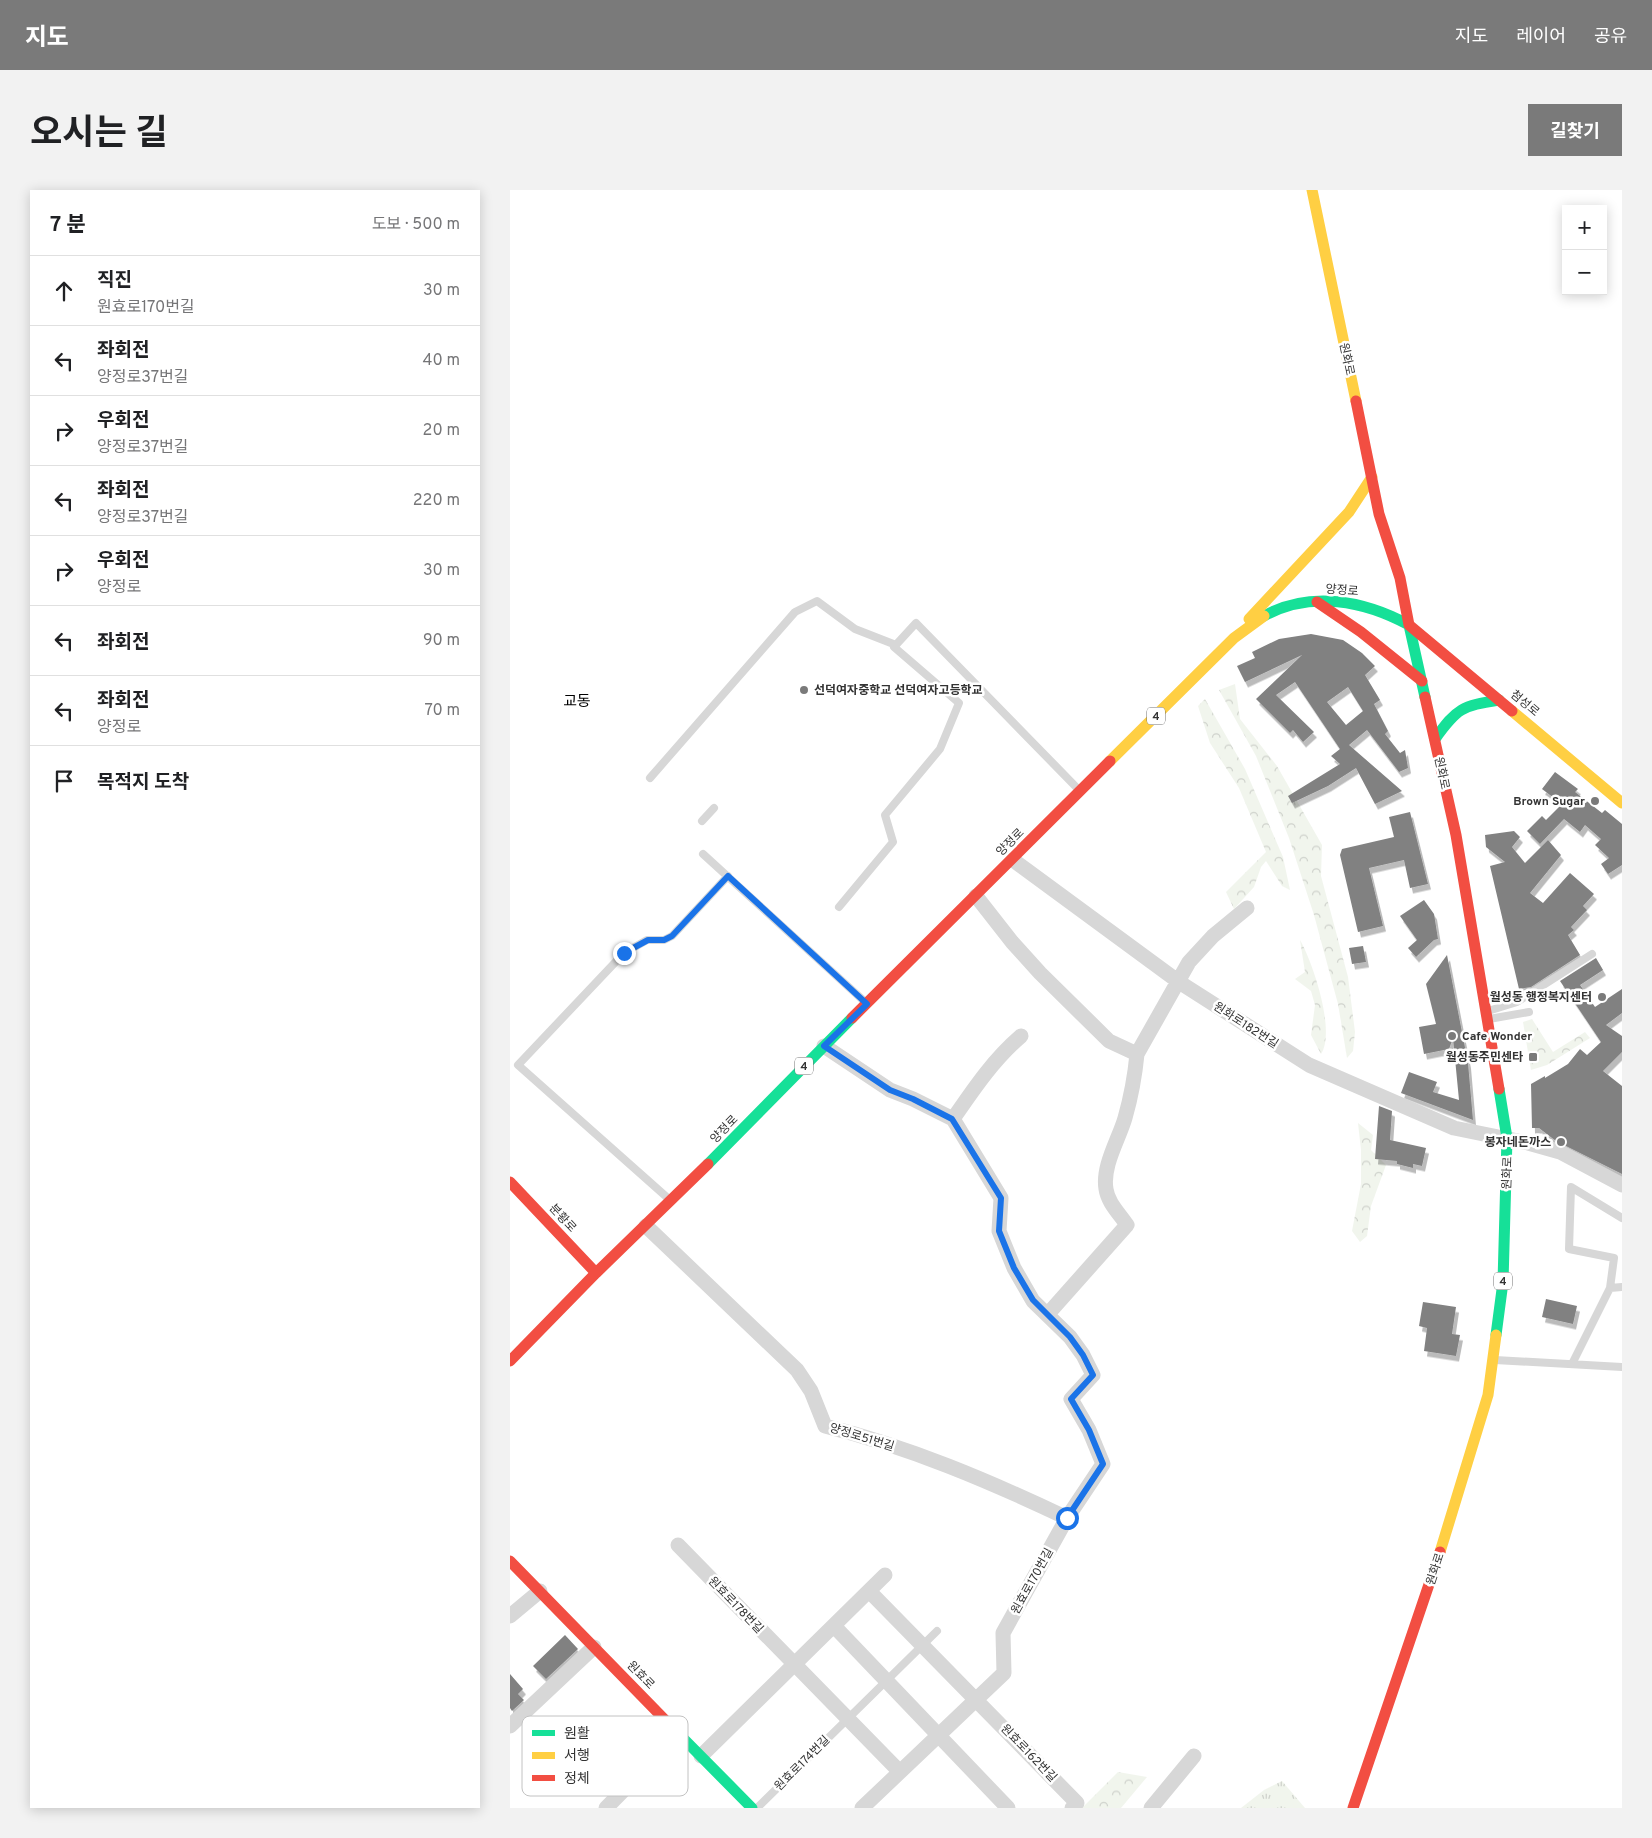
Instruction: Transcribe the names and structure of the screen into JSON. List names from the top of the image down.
{
  "streets": {
    "main road": [
      "원화로",
      "양정로",
      "첨성로",
      "4",
      "분황로",
      "원효로"
    ],
    "street": [
      "원화로182번길",
      "양정로51번길",
      "원효로170번길",
      "원효로178번길",
      "원효로162번길"
    ],
    "lane": ["원효로174번길"]
  },
  "crossings": [
    ["원화로", "양정로"],
    ["원화로", "첨성로"],
    ["원화로", "원화로182번길"],
    ["양정로", "첨성로"],
    ["양정로", "원화로182번길"],
    ["양정로", "분황로"],
    ["양정로", "양정로51번길"],
    ["양정로51번길", "원효로170번길"],
    ["원효로170번길", "원효로162번길"],
    ["원효로", "원효로174번길"]
  ],
  "districts": ["교동"],
  "places": {
    "other": [
      "선덕여자중학교 선덕여자고등학교",
      "Brown Sugar",
      "월성동 행정복지센터",
      "Cafe Wonder",
      "봉자네돈까스"
    ],
    "transit": ["월성동주민센타"]
  },
  "legend": ["원활", "서행", "정체"],
  "page": {
    "header": "지도",
    "nav": ["지도", "레이어", "공유"],
    "title": "오시는 길",
    "buttons": "길찾기",
    "heading": ["7 분", "도보 · 500 m"],
    "map_buttons": ["+", "−"],
    "list": [
      ["직진", "원효로170번길", "30 m"],
      ["좌회전", "양정로37번길", "40 m"],
      ["우회전", "양정로37번길", "20 m"],
      ["좌회전", "양정로37번길", "220 m"],
      ["우회전", "양정로", "30 m"],
      ["좌회전", "90 m"],
      ["좌회전", "양정로", "70 m"],
      "목적지 도착"
    ]
  }
}
